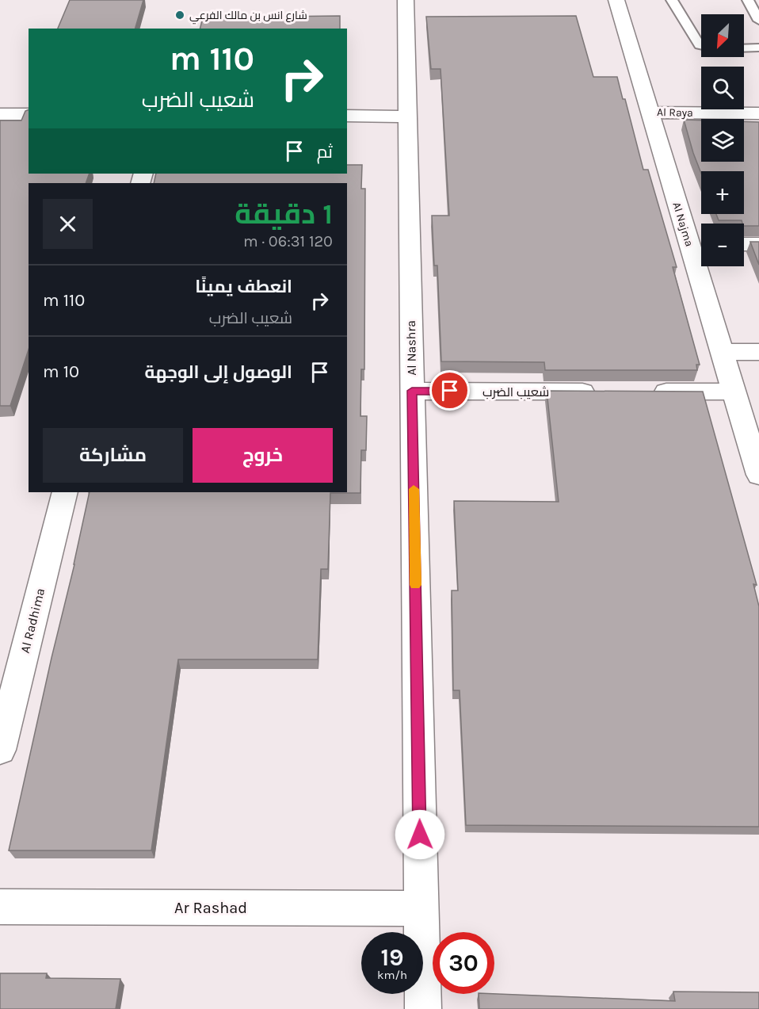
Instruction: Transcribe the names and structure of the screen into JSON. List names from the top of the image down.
{
  "streets": {
    "street": [
      "Al Raya",
      "Al Najma",
      "Al Nashra",
      "شعيب الضرب",
      "Al Radhima",
      "Ar Rashad"
    ]
  },
  "crossings": [
    ["Al Raya", "Al Najma"],
    ["Al Nashra", "شعيب الضرب"],
    ["Al Nashra", "Ar Rashad"]
  ],
  "places": ["شارع انس بن مالك الفرعي"],
  "north": "bottom left",
  "page": {
    "map_buttons": ["+", "−"],
    "turn": ["110 m", "شعيب الضرب"],
    "then": "ثم",
    "heading": ["1 دقيقة", "120 m · 06:31"],
    "list": [
      {
        "name": "انعطف يمينًا",
        "note": "شعيب الضرب",
        "value": "110 m"
      },
      {
        "name": "الوصول إلى الوجهة",
        "value": "10 m"
      }
    ],
    "buttons": ["خروج", "مشاركة"],
    "speed": "19 km/h",
    "limit": "30"
  }
}
